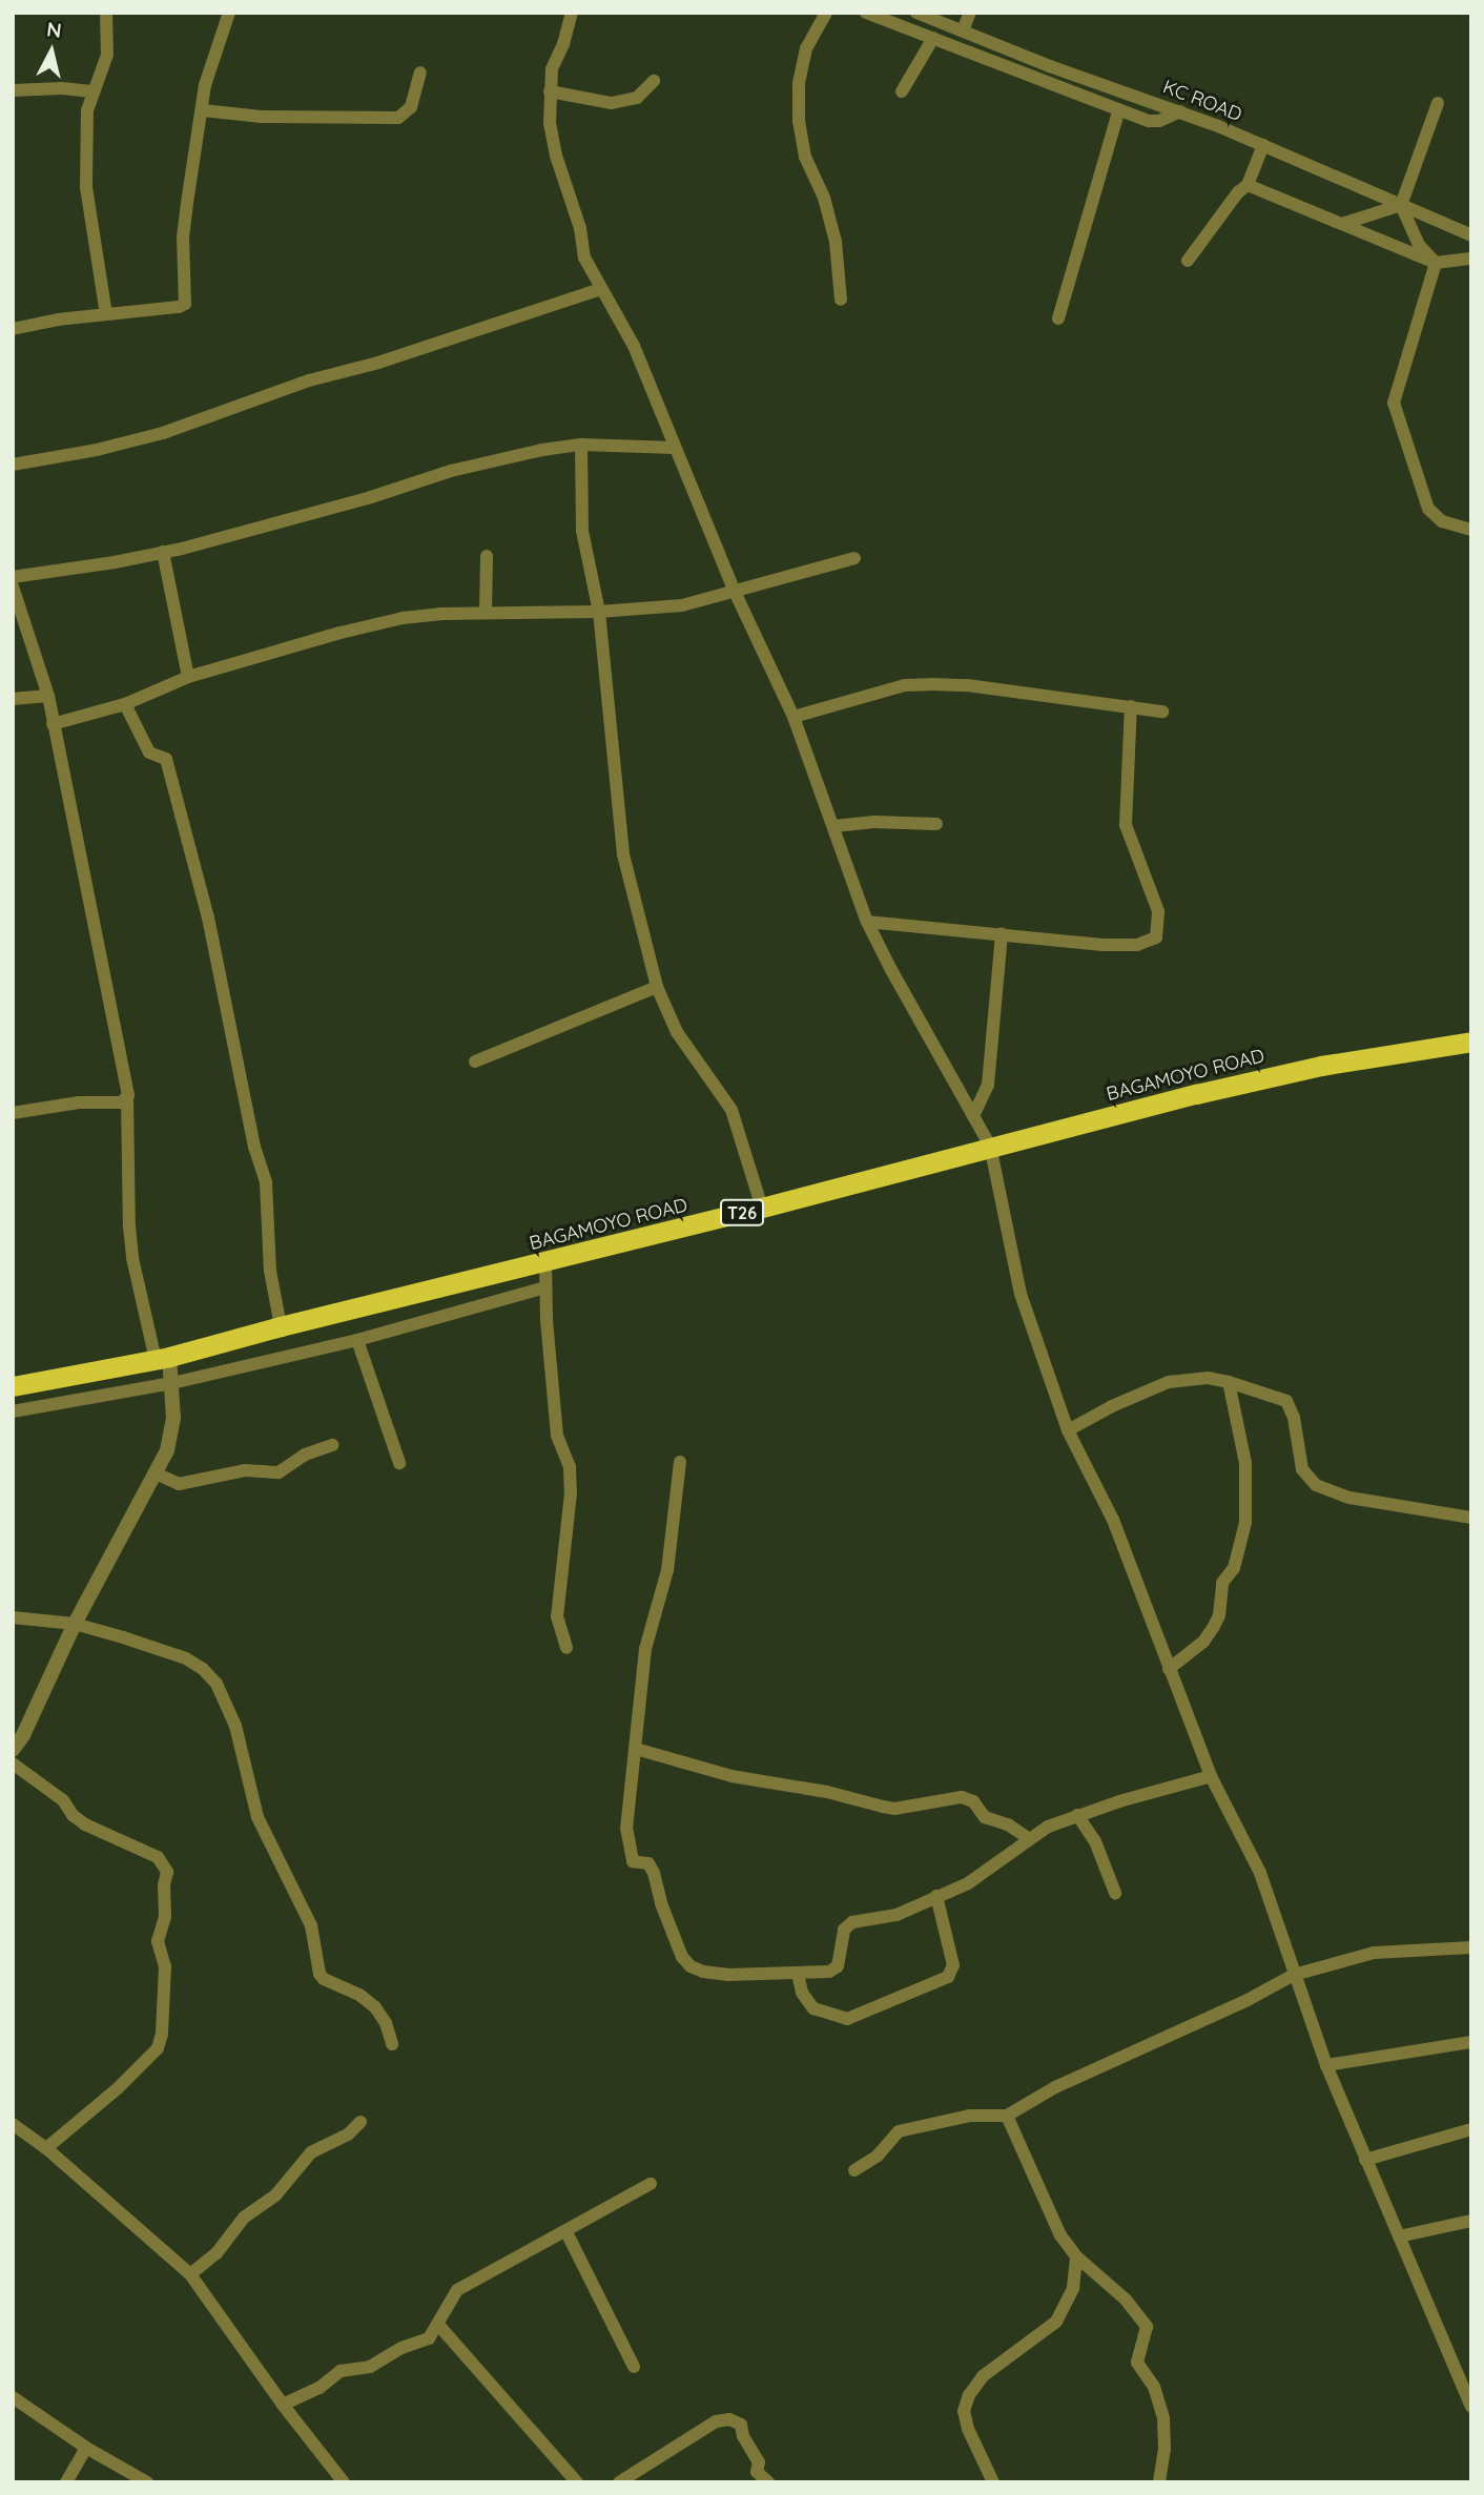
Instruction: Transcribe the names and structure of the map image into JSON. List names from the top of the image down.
{
  "streets": {
    "highway": ["BAGAMOYO ROAD", "T26"],
    "street": ["KC ROAD"]
  },
  "north": "top"
}
